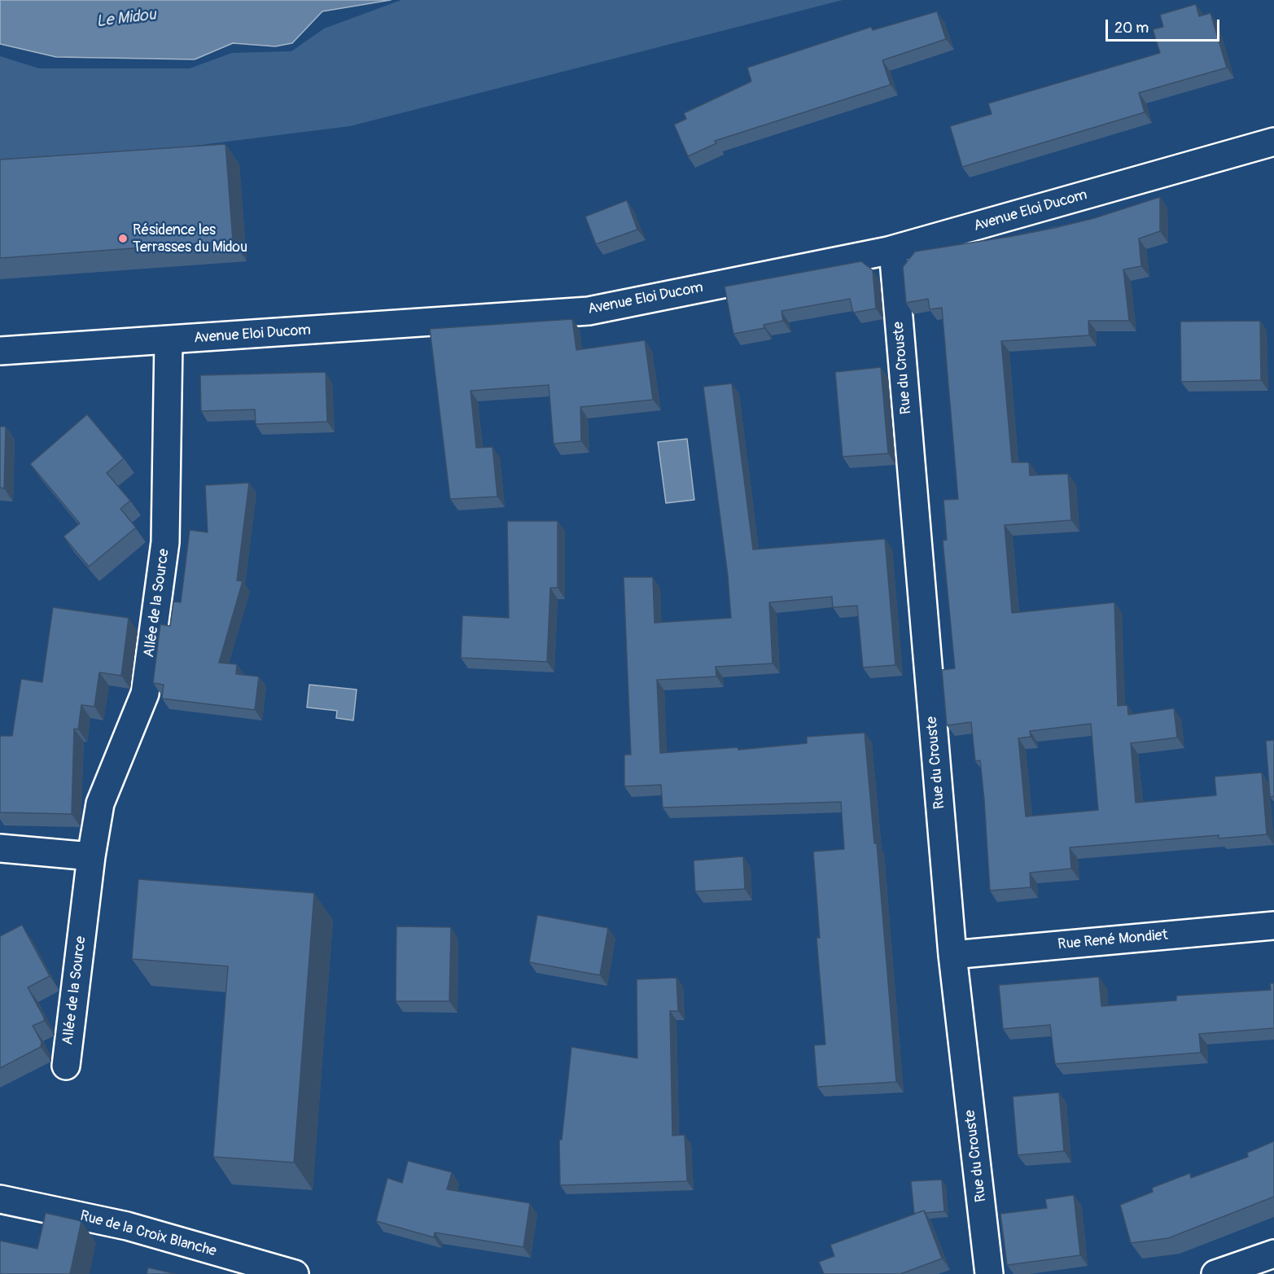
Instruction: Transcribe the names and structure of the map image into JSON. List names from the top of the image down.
{
  "streets": {
    "street": [
      "Avenue Eloi Ducom",
      "Rue du Crouste",
      "Allée de la Source",
      "Rue René Mondiet",
      "Rue de la Croix Blanche"
    ]
  },
  "crossings": [
    ["Avenue Eloi Ducom", "Rue du Crouste"],
    ["Avenue Eloi Ducom", "Allée de la Source"],
    ["Rue du Crouste", "Rue René Mondiet"]
  ],
  "water": ["Le Midou"],
  "places": ["Résidence les Terrasses du Midou"],
  "scale_bar": "20 m"
}
